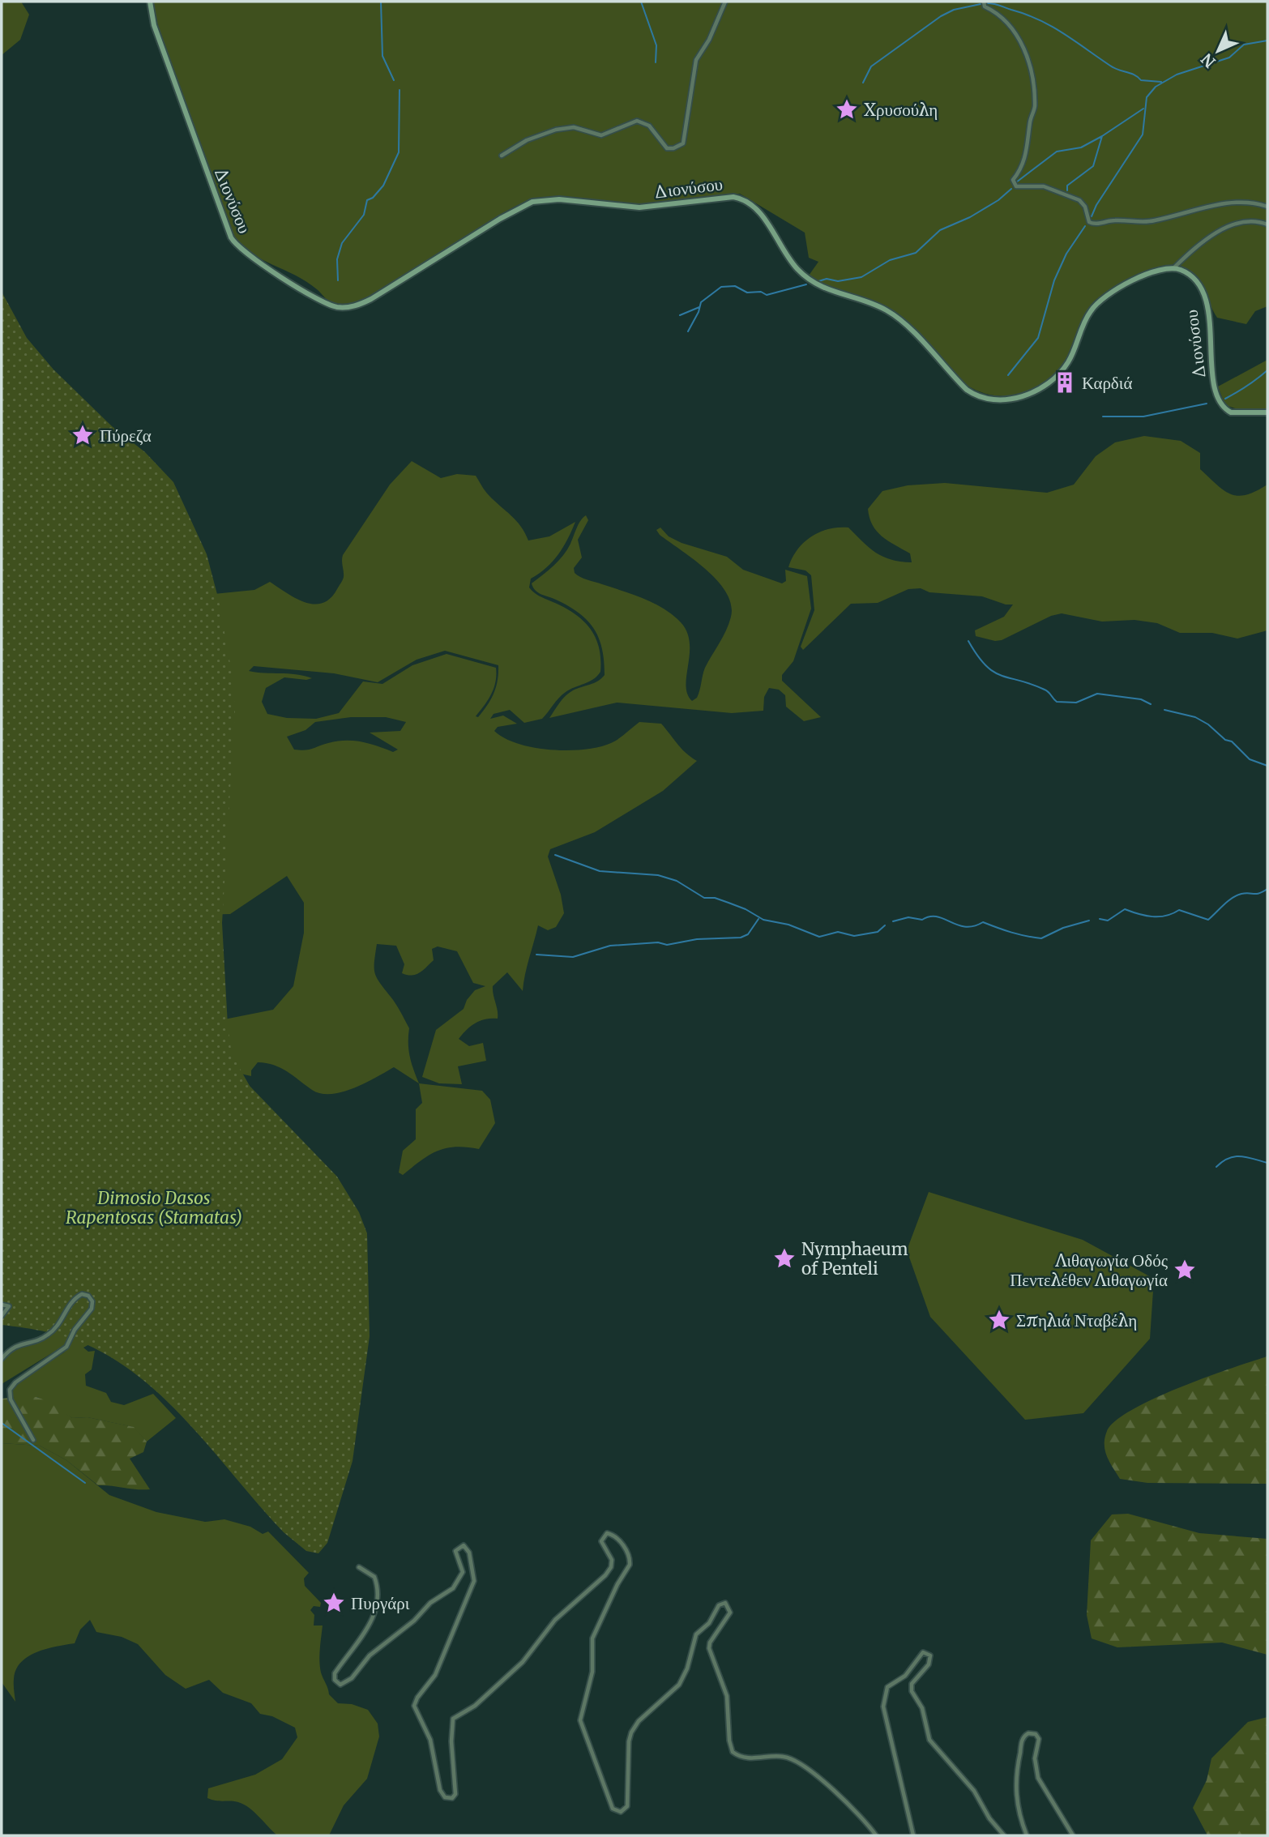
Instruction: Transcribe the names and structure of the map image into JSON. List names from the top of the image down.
{
  "streets": {
    "main road": ["Διονύσου"]
  },
  "parks": ["Dimosio Dasos Rapentosas (Stamatas)"],
  "places": {
    "place": [
      "Χρυσούλη",
      "Πύρεζα",
      "Nymphaeum of Penteli",
      "Λιθαγωγία Οδός Πεντελέθεν Λιθαγωγία",
      "Σπηλιά Νταβέλη",
      "Πυργάρι"
    ],
    "building": ["Καρδιά"]
  },
  "north": "bottom left"
}
